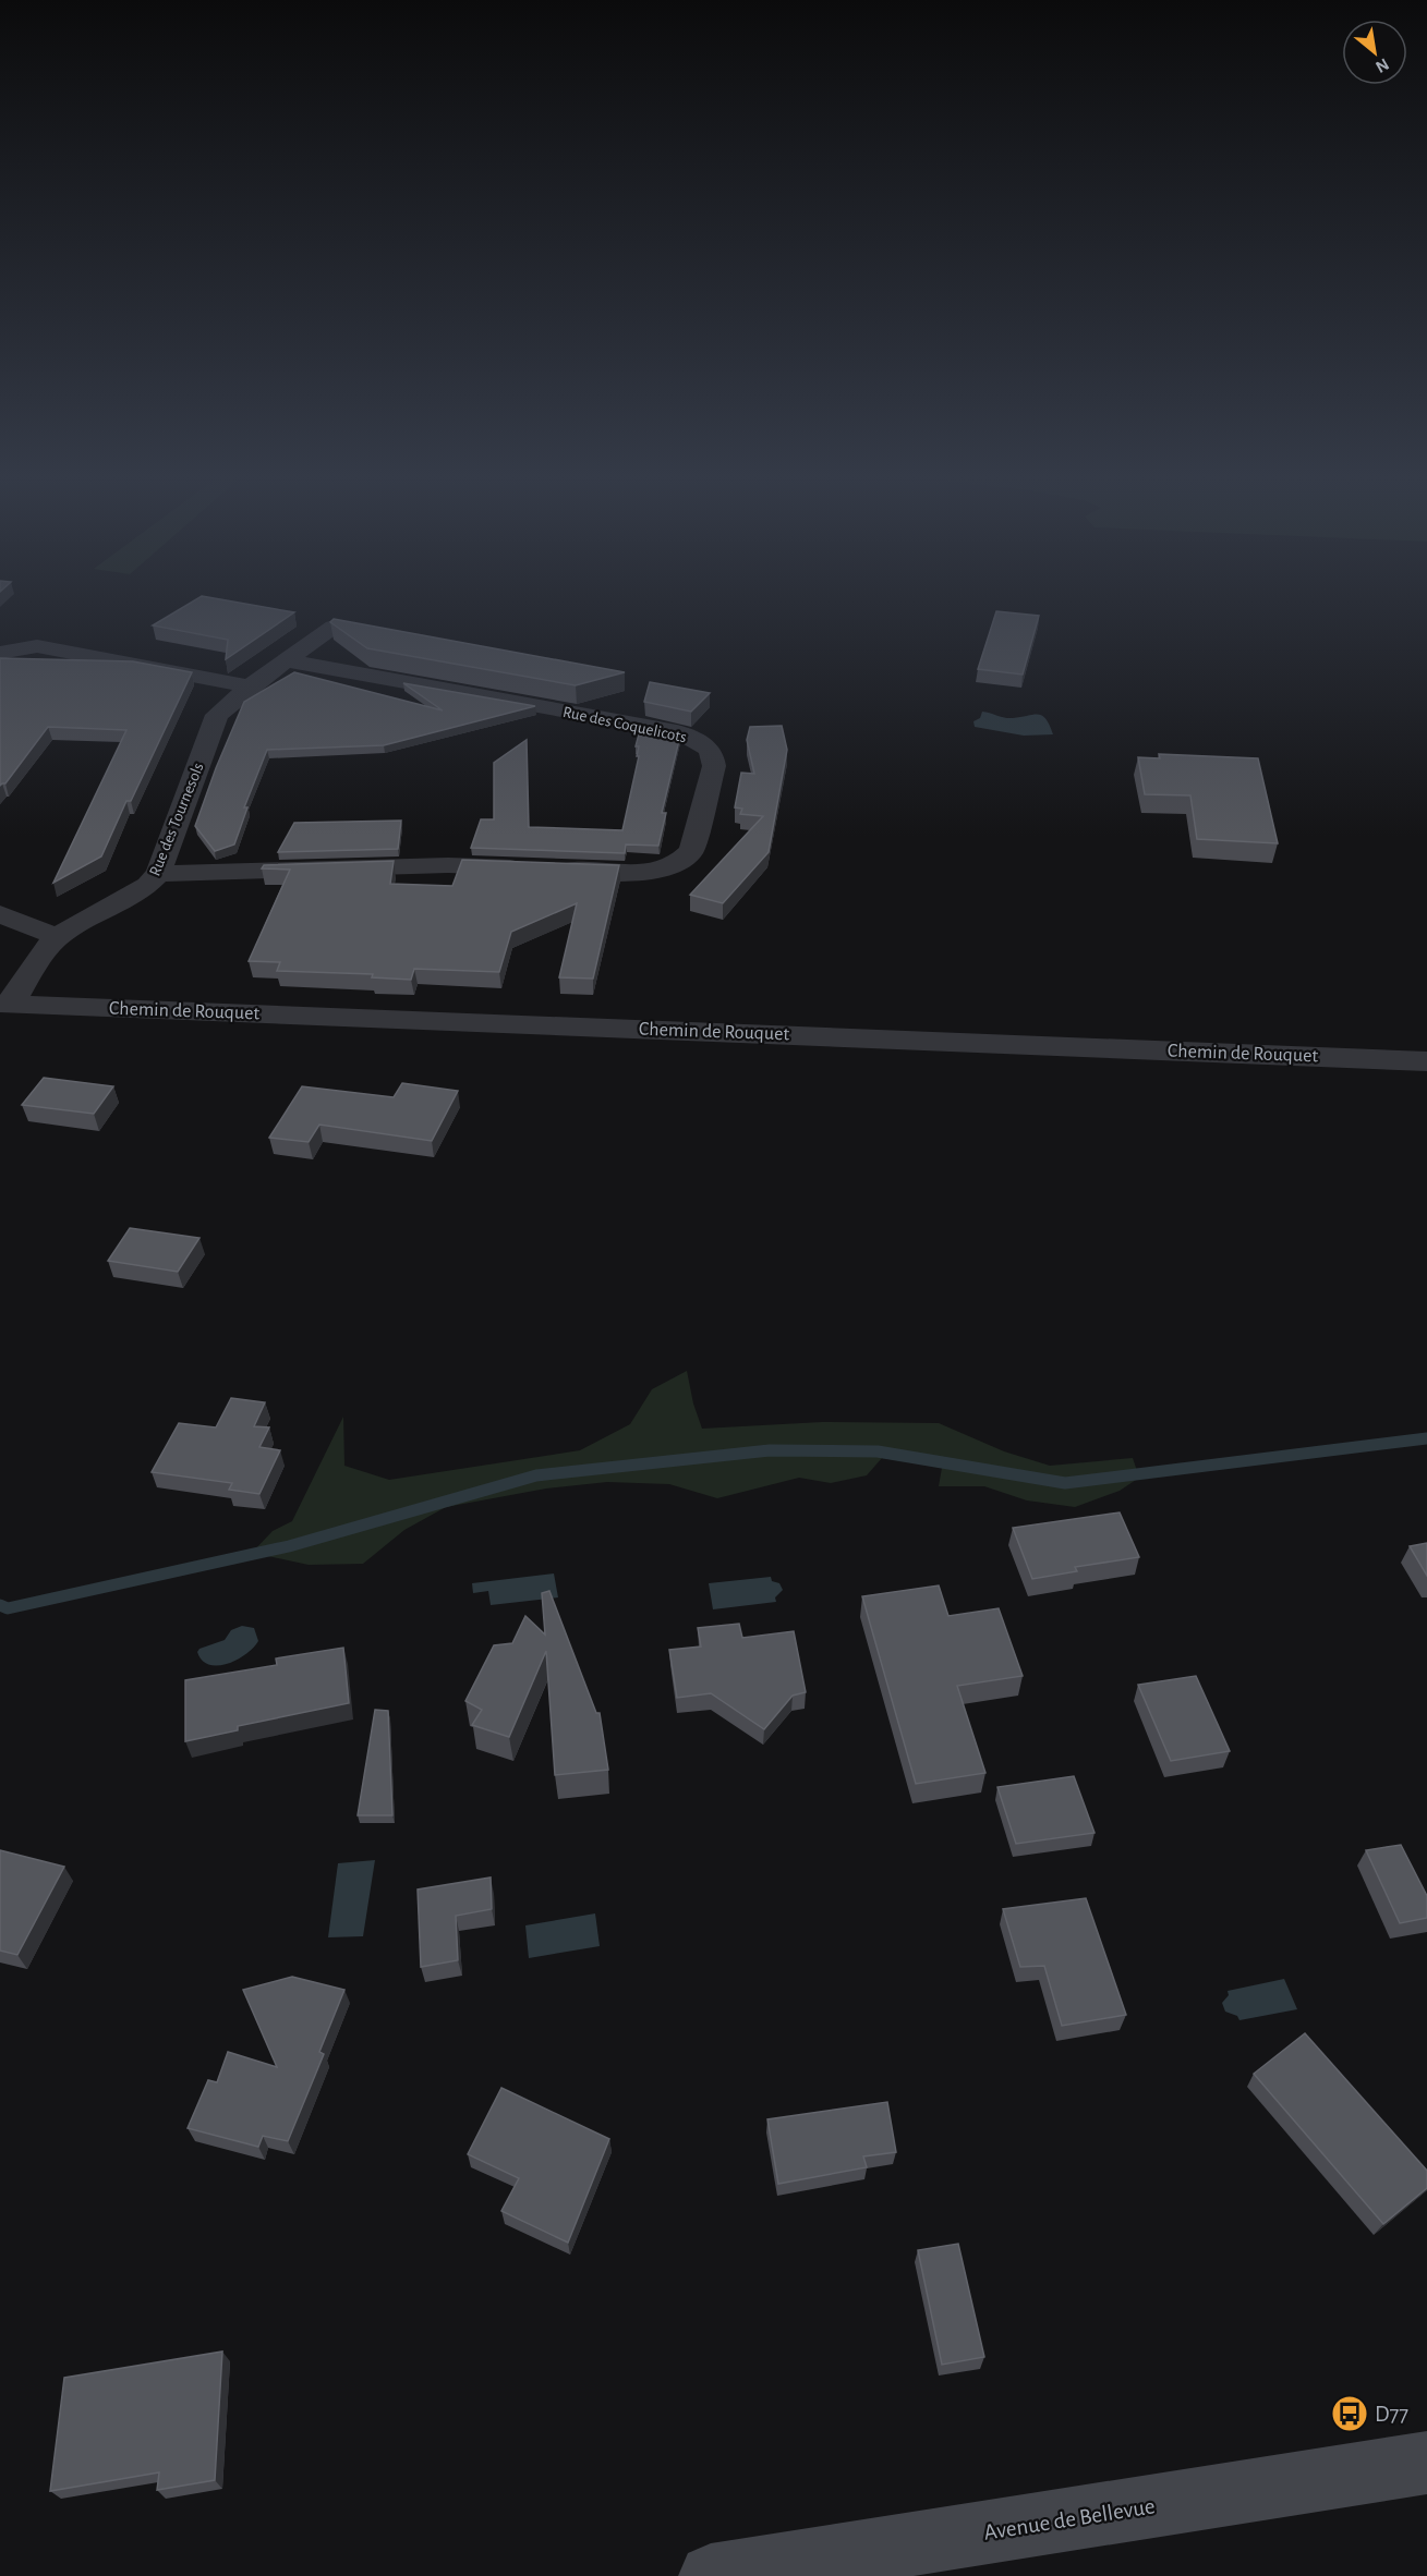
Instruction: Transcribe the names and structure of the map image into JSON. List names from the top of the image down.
{
  "streets": {
    "street": [
      "Rue des Coquelicots",
      "Rue des Tournesols",
      "Chemin de Rouquet",
      "Avenue de Bellevue"
    ]
  },
  "crossings": [
    ["Rue des Coquelicots", "Rue des Tournesols"],
    ["Rue des Tournesols", "Chemin de Rouquet"]
  ],
  "places": {
    "bus stop": ["D77"]
  },
  "north": "bottom right"
}
